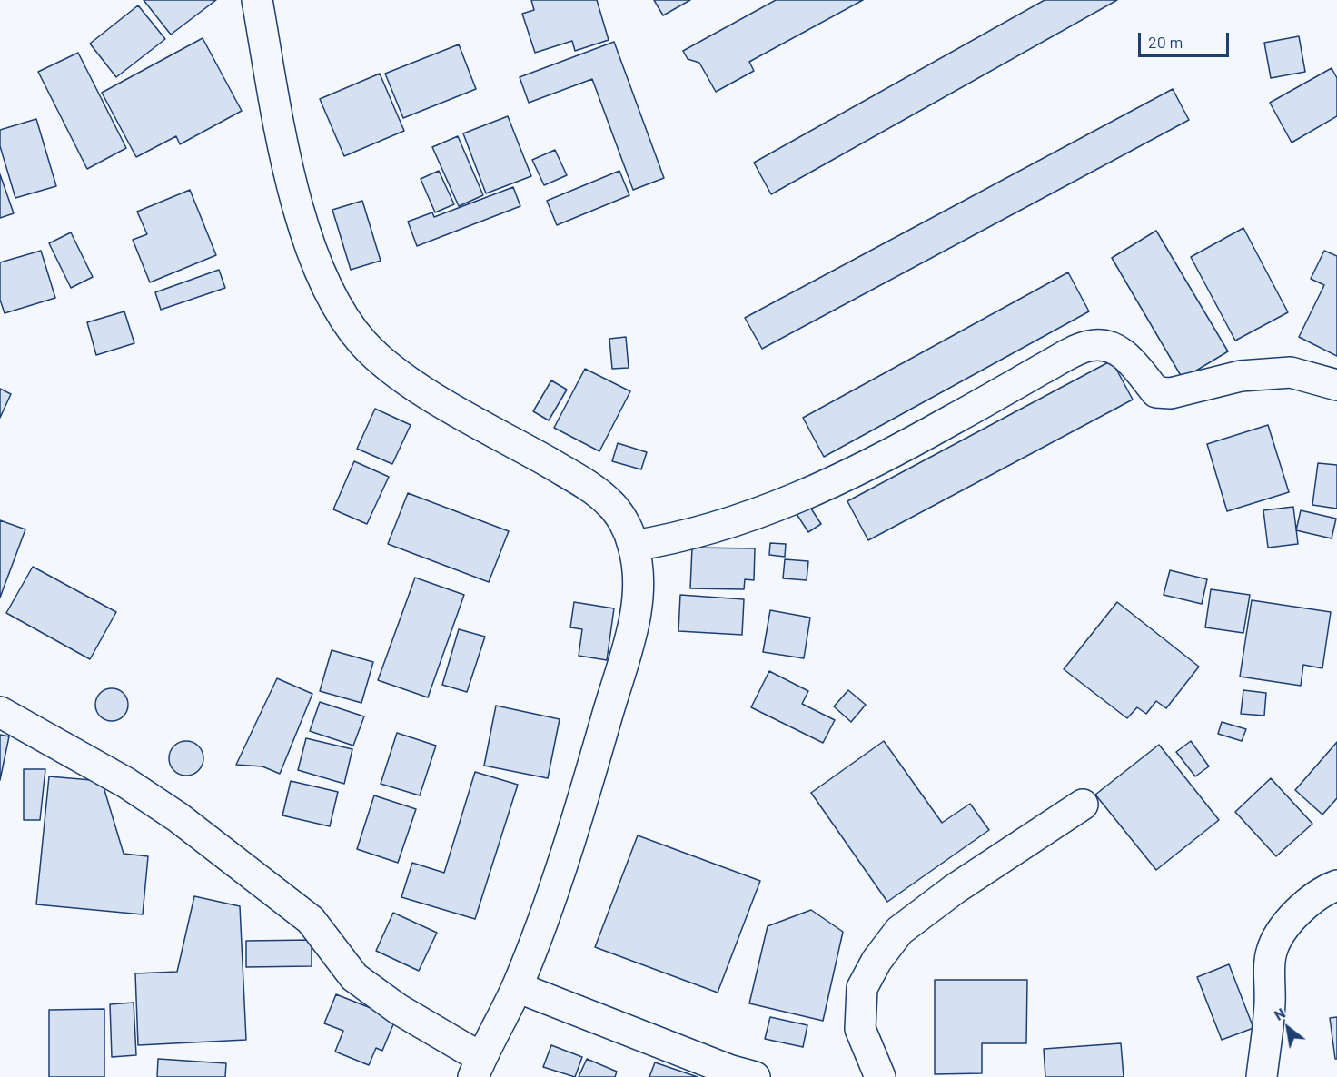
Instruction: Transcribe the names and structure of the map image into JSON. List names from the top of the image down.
{
  "scale_bar": "20 m",
  "north": "top left"
}
